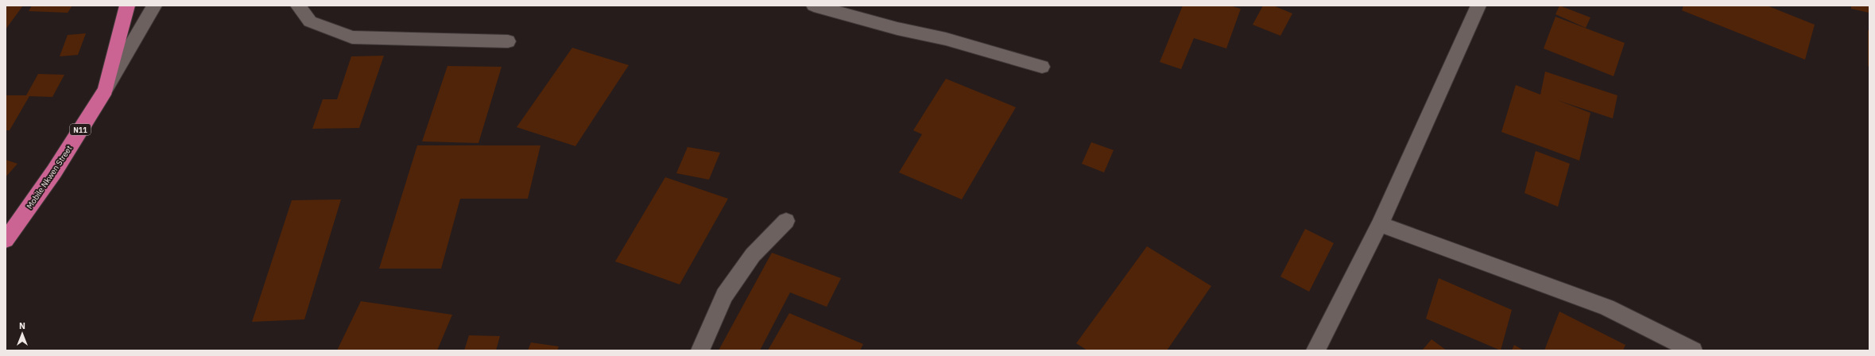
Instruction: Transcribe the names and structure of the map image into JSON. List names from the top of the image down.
{
  "streets": {
    "highway": ["N11", "Mobile Nkwen Street"]
  },
  "north": "top"
}
